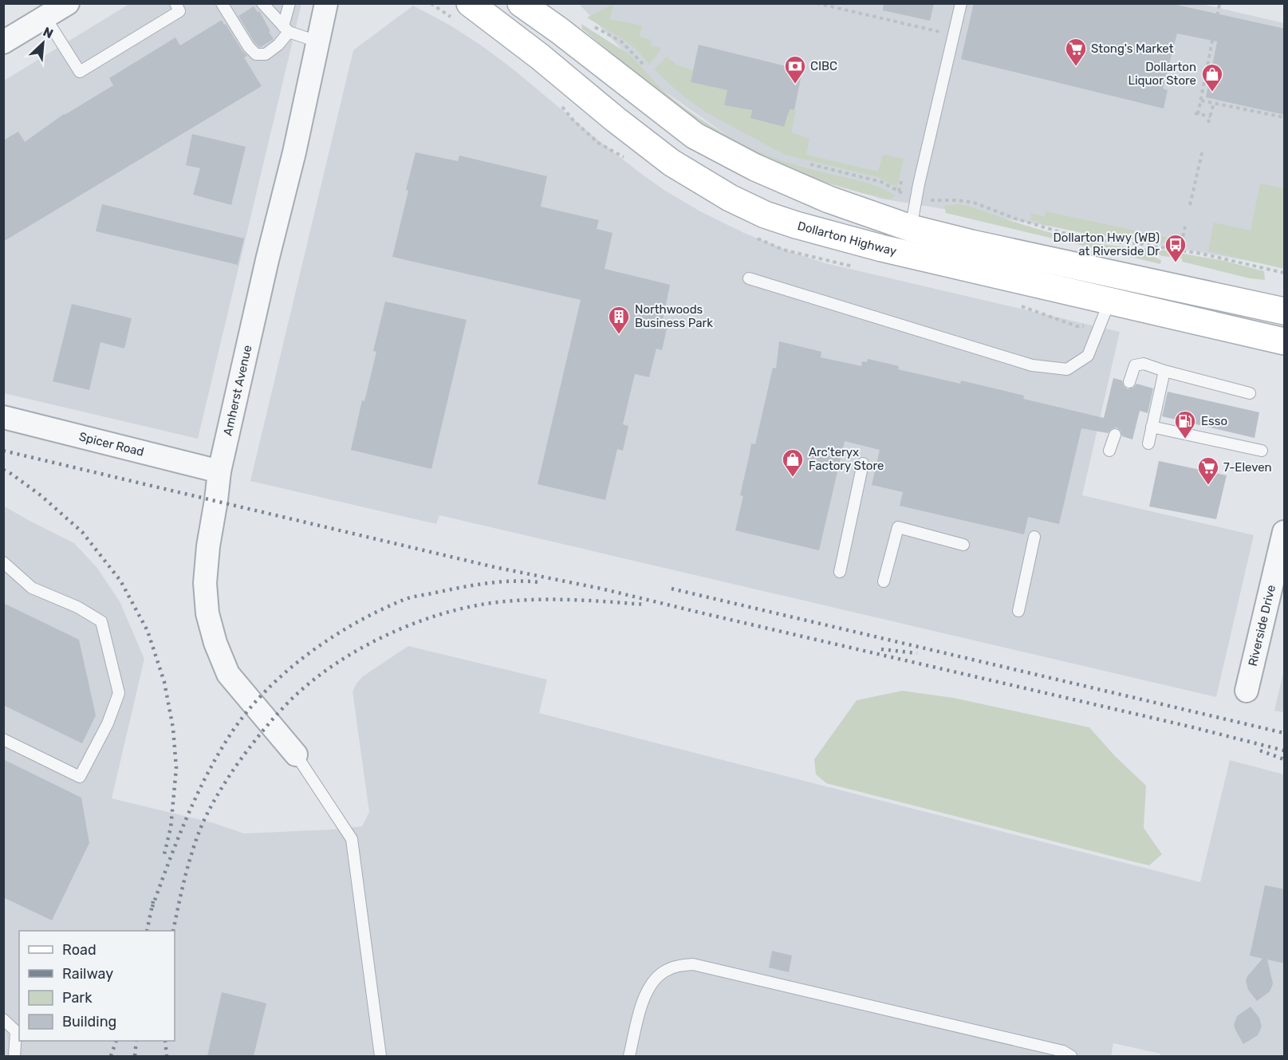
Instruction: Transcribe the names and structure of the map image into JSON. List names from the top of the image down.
{
  "streets": {
    "main road": ["Dollarton Highway"],
    "street": ["Amherst Avenue", "Spicer Road", "Riverside Drive"]
  },
  "crossings": [
    ["Amherst Avenue", "Spicer Road"]
  ],
  "places": {
    "supermarket": ["Stong's Market", "7-Eleven"],
    "bank": ["CIBC"],
    "shop": ["Dollarton Liquor Store", "Arc'teryx Factory Store"],
    "bus stop": ["Dollarton Hwy (WB) at Riverside Dr"],
    "building": ["Northwoods Business Park"],
    "fuel station": ["Esso"]
  },
  "legend": [
    "Road",
    "Railway",
    "Park",
    "Building"
  ],
  "north": "top right"
}
